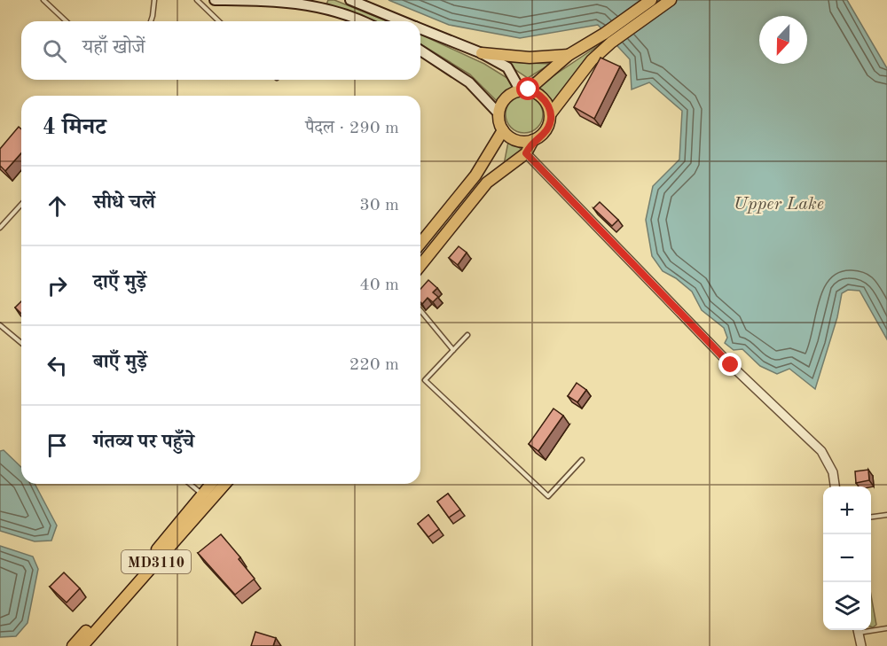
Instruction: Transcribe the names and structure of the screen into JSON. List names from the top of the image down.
{
  "streets": {
    "main road": ["MD3110"]
  },
  "water": ["Upper Lake"],
  "north": "bottom",
  "page": {
    "search": "यहाँ खोजें",
    "heading": ["4 मिनट", "पैदल · 290 m"],
    "list": [
      ["सीधे चलें", "30 m"],
      ["दाएँ मुड़ें", "40 m"],
      ["बाएँ मुड़ें", "220 m"],
      "गंतव्य पर पहुँचे"
    ],
    "map_buttons": ["+", "−"]
  }
}
